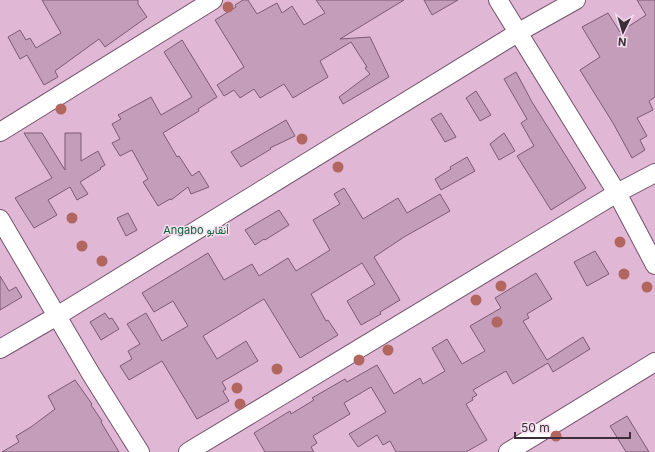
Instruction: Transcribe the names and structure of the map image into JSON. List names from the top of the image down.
{
  "districts": ["Angabo أنقابو"],
  "scale_bar": "50 m",
  "north": "bottom"
}
